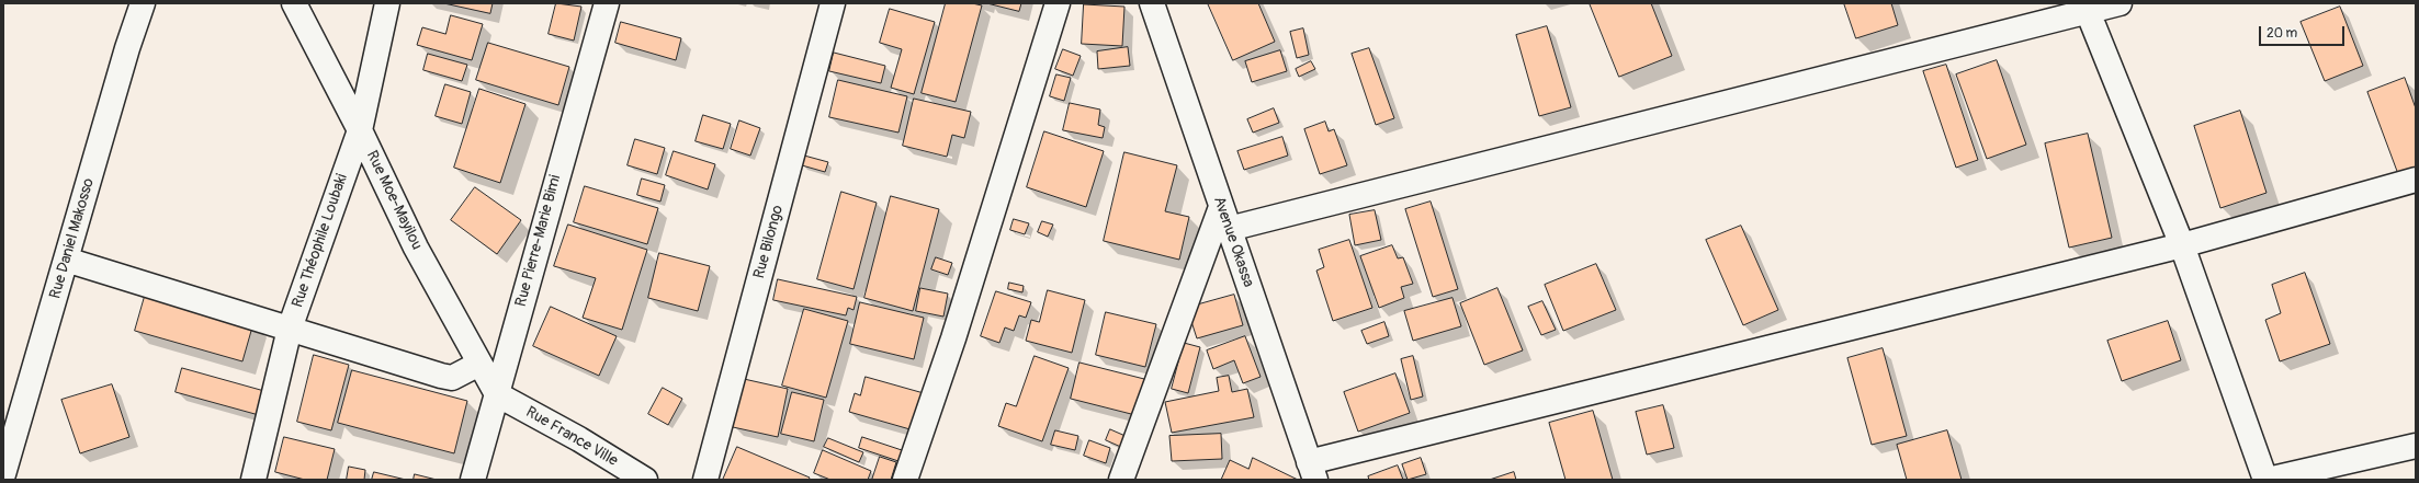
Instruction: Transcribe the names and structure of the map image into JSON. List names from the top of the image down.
{
  "streets": {
    "street": [
      "Rue Moe-Mayilou",
      "Rue Daniel Makosso",
      "Rue Théophile Loubaki",
      "Rue Pierre-Marie Bimi",
      "Rue Bilongo",
      "Avenue Okassa",
      "Rue France Ville"
    ]
  },
  "crossings": [
    ["Rue Moe-Mayilou", "Rue Théophile Loubaki"],
    ["Rue Moe-Mayilou", "Rue Pierre-Marie Bimi"],
    ["Rue Moe-Mayilou", "Rue France Ville"],
    ["Rue Pierre-Marie Bimi", "Rue France Ville"]
  ],
  "scale_bar": "20 m"
}
